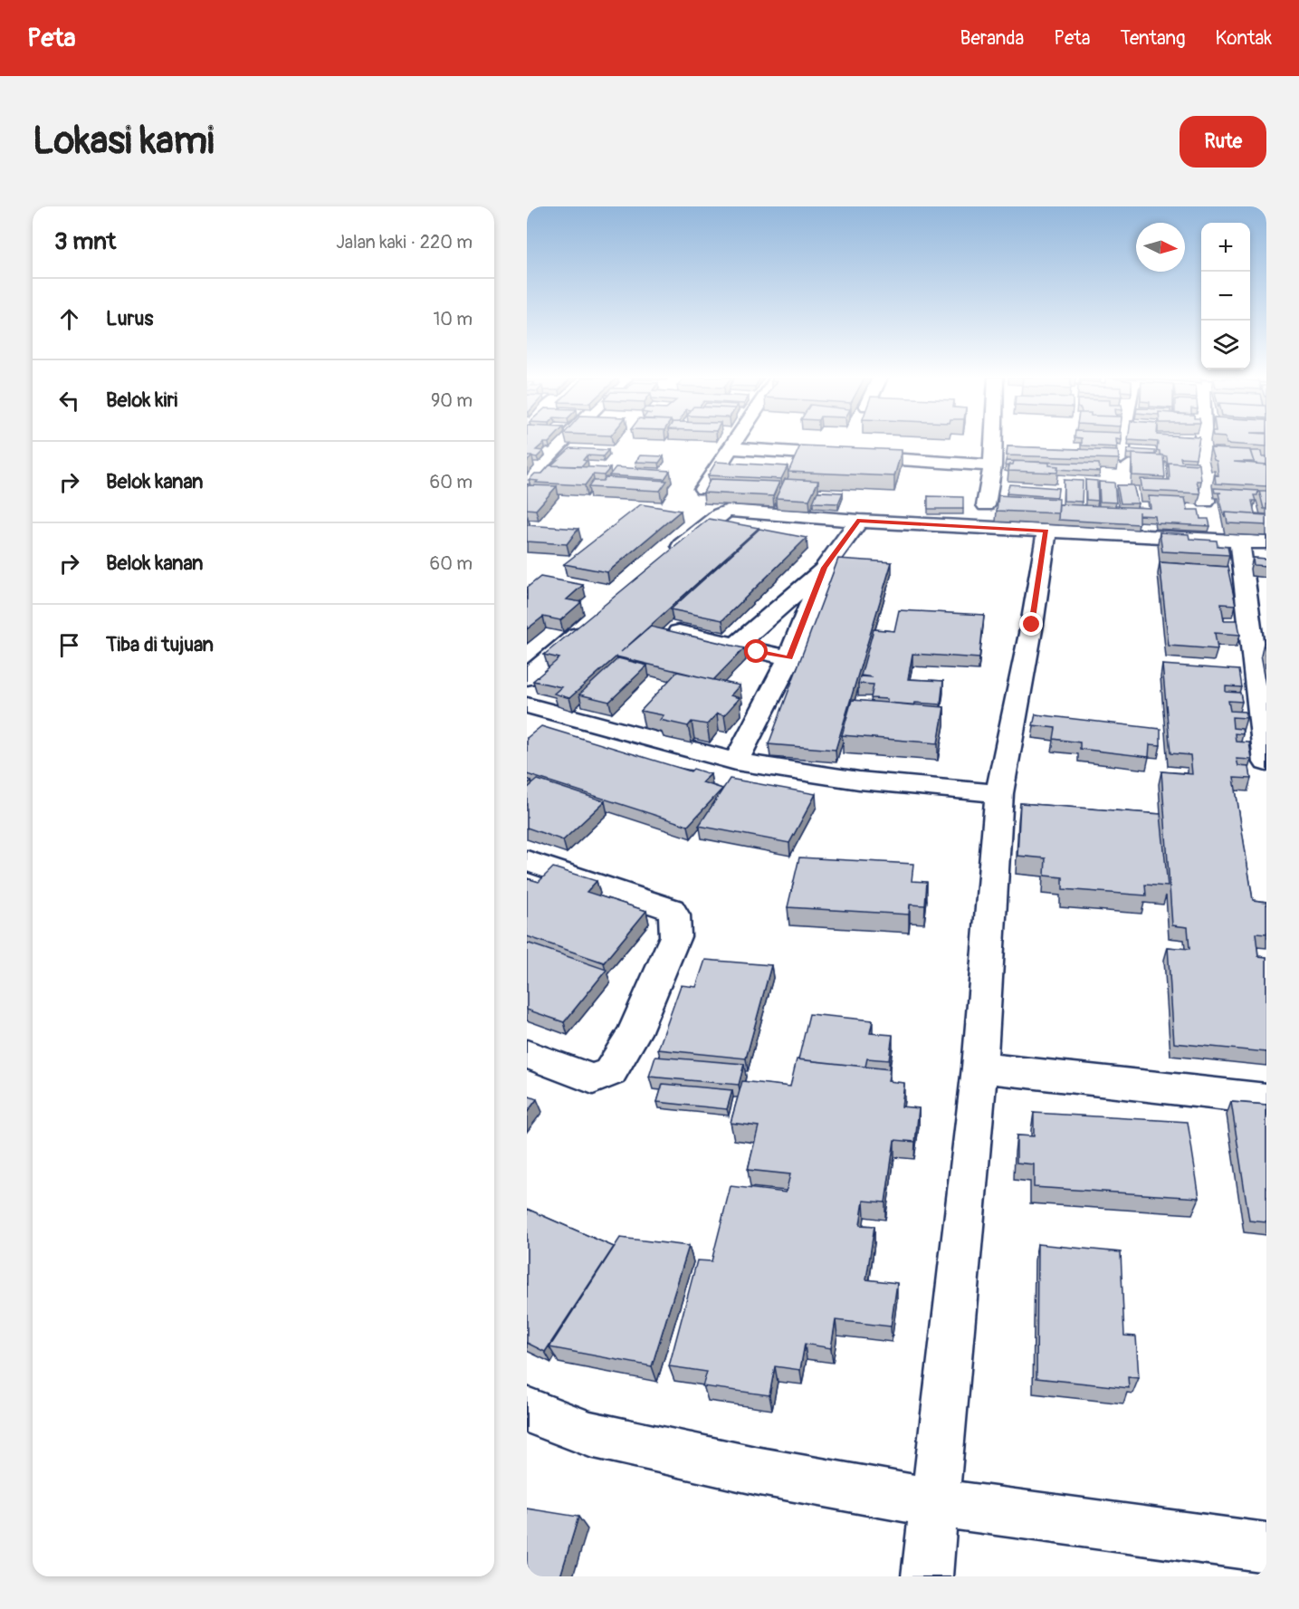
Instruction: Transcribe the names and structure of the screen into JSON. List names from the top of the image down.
{
  "north": "right",
  "page": {
    "header": "Peta",
    "nav": [
      "Beranda",
      "Peta",
      "Tentang",
      "Kontak"
    ],
    "buttons": "Rute",
    "title": "Lokasi kami",
    "heading": ["3 mnt", "Jalan kaki · 220 m"],
    "map_buttons": ["+", "−"],
    "list": [
      ["Lurus", "10 m"],
      ["Belok kiri", "90 m"],
      ["Belok kanan", "60 m"],
      ["Belok kanan", "60 m"],
      "Tiba di tujuan"
    ]
  }
}
